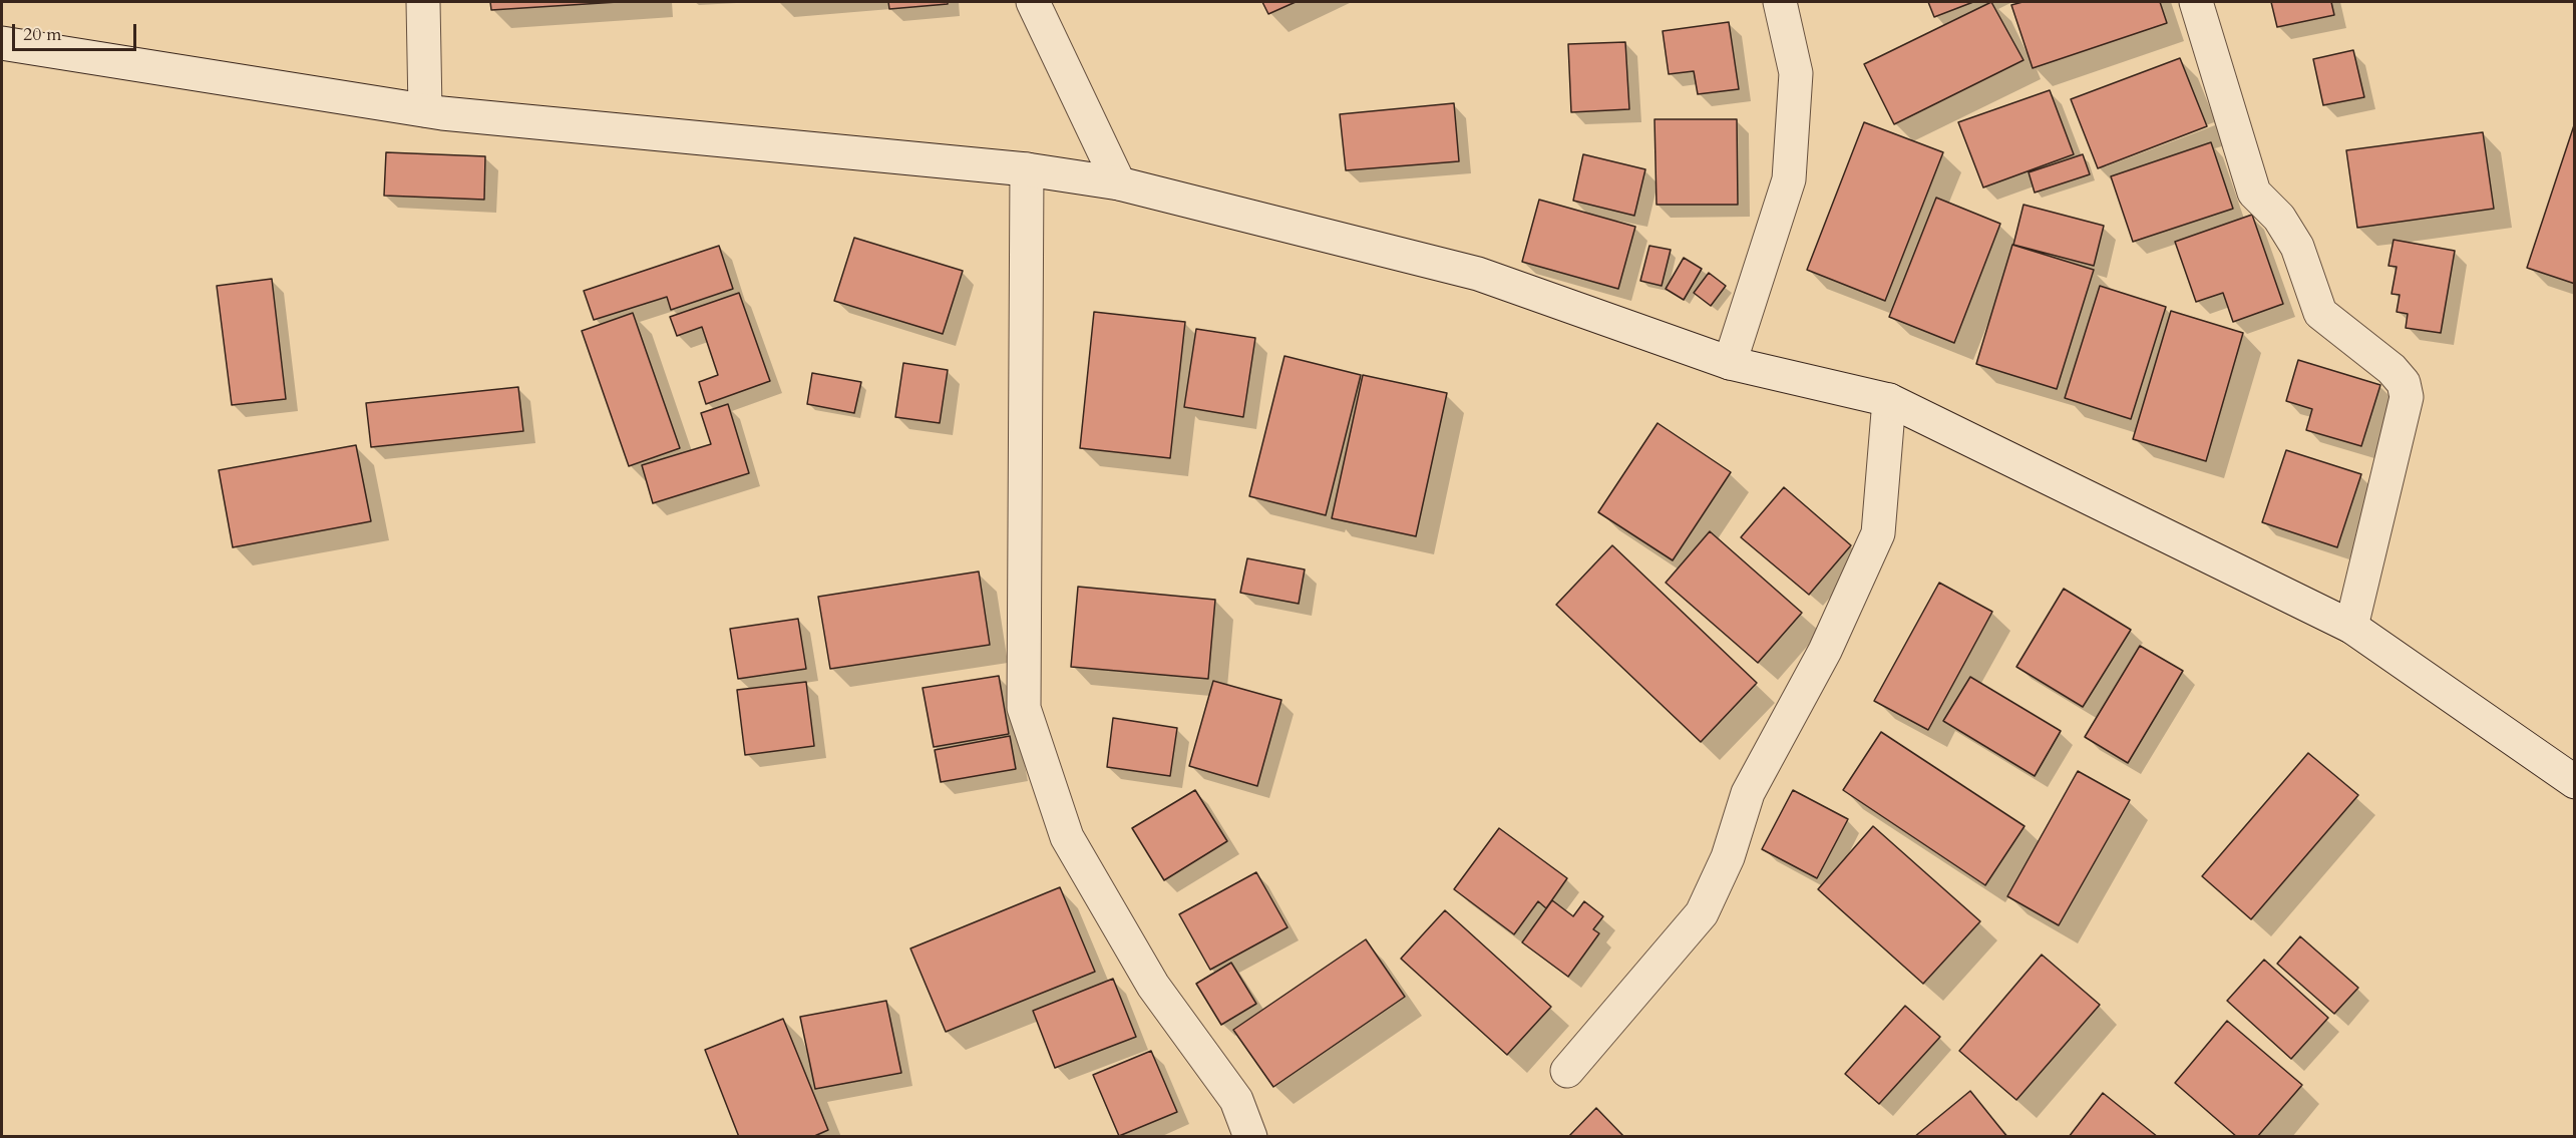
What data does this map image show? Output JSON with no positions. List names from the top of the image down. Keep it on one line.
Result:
{"scale_bar":"20 m"}
